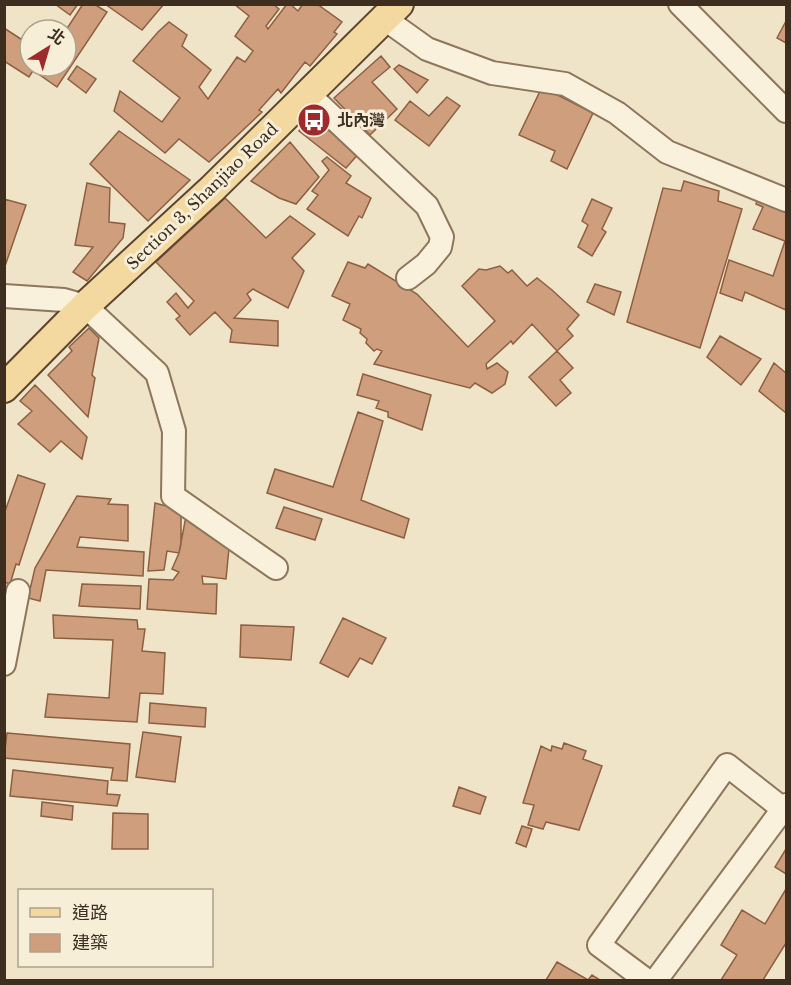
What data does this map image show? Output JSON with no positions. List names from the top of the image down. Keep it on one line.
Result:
{"streets":{"main road":["Section 3, Shanjiao Road"]},"places":{"bus stop":["北內灣"]},"legend":["道路","建築"],"north":"top right"}
